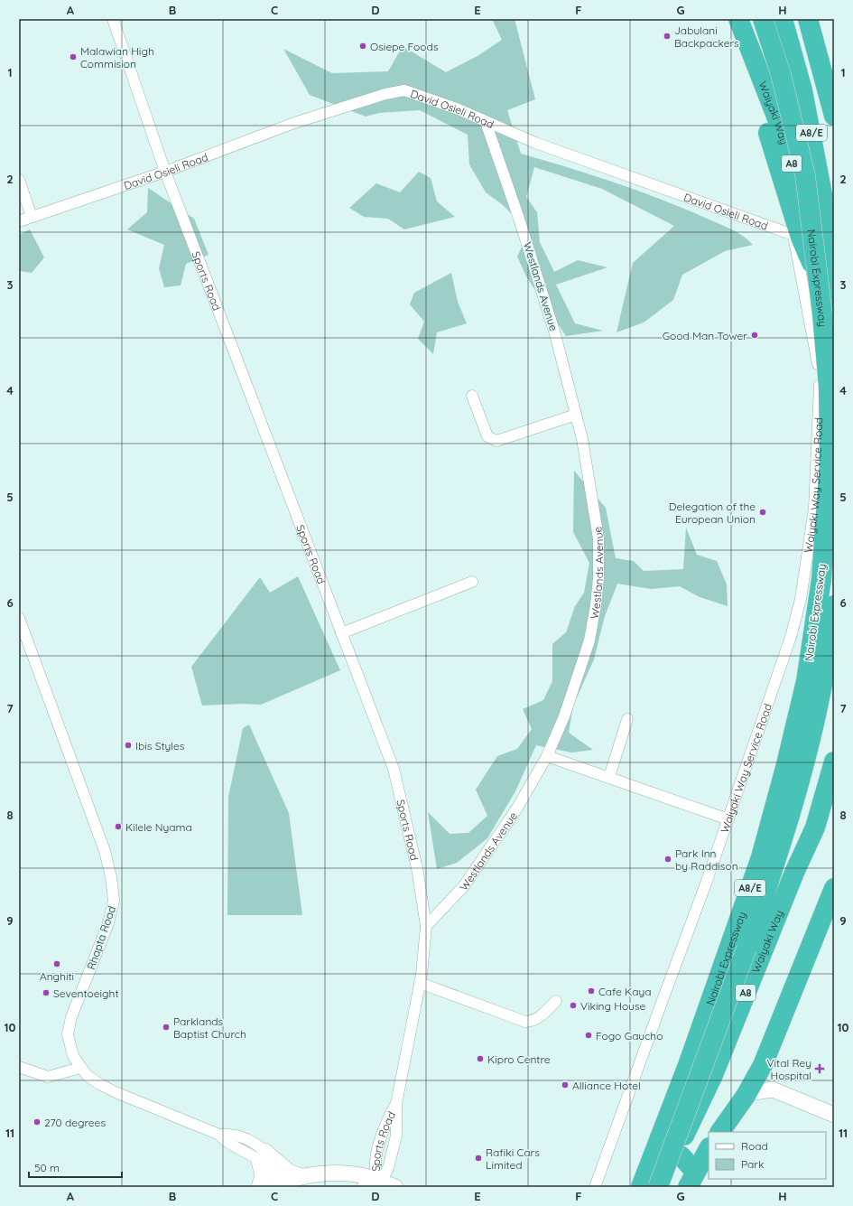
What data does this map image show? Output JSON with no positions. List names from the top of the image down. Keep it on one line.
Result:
{"streets":{"highway":["Waiyaki Way","A8/E","A8","Nairobi Expressway"],"street":["David Osieli Road","Sports Road","Westlands Avenue","Waiyaki Way Service Road","Rhapta Road"]},"crossings":[["David Osieli Road","Sports Road"],["David Osieli Road","Westlands Avenue"],["David Osieli Road","Waiyaki Way Service Road"],["Waiyaki Way","Nairobi Expressway"],["Sports Road","Westlands Avenue"]],"places":{"other":["Jabulani Backpackers","Osiepe Foods","Malawian High Commision","Good Man Tower","Delegation of the European Union","Ibis Styles","Kilele Nyama","Park Inn by Raddison","Anghiti","Cafe Kaya","Seventoeight","Viking House","Parklands Baptist Church","Fogo Gaucho","Kipro Centre","Alliance Hotel","270 degrees","Rafiki Cars Limited"],"health":["Vital Rey Hospital"]},"legend":["Road","Park"],"scale_bar":"50 m","grid":{"columns":["A","B","C","D","E","F","G","H"],"rows":["1","2","3","4","5","6","7","8","9","10","11"]}}
